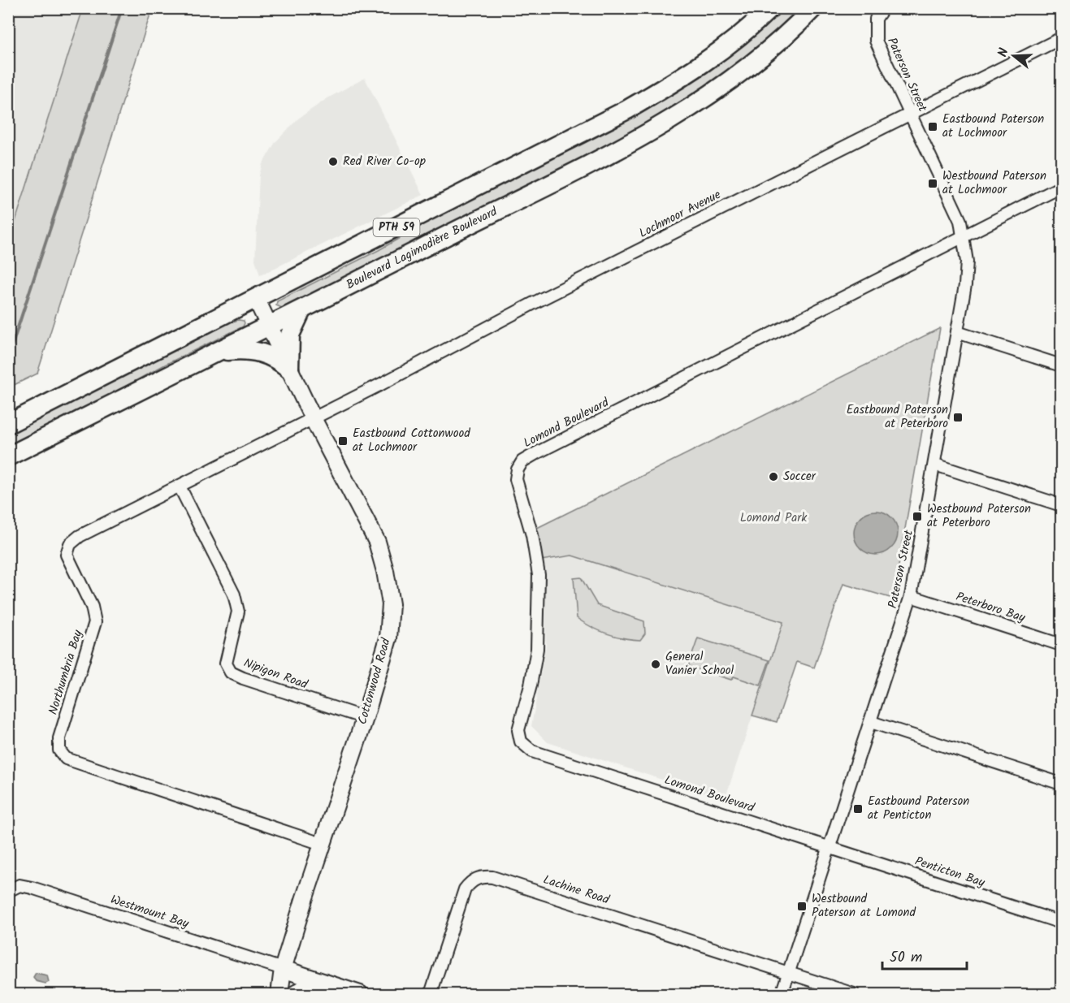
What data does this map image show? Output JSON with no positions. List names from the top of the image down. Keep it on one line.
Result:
{"streets":{"main road":["PTH 59","Boulevard Lagimodière Boulevard"],"street":["Paterson Street","Lochmoor Avenue","Lomond Boulevard","Peterboro Bay","Northumbria Bay","Nipigon Road","Cottonwood Road","Penticton Bay","Lachine Road","Westmount Bay"]},"crossings":[["Paterson Street","Lochmoor Avenue"],["Paterson Street","Lomond Boulevard"],["Paterson Street","Peterboro Bay"],["Paterson Street","Penticton Bay"],["Paterson Street","Lachine Road"],["Lochmoor Avenue","Northumbria Bay"],["Lochmoor Avenue","Cottonwood Road"],["PTH 59","Cottonwood Road"],["Boulevard Lagimodière Boulevard","Cottonwood Road"],["Lomond Boulevard","Penticton Bay"],["Northumbria Bay","Nipigon Road"],["Northumbria Bay","Cottonwood Road"],["Nipigon Road","Cottonwood Road"],["Cottonwood Road","Westmount Bay"]],"parks":["Lomond Park"],"places":{"transit":["Eastbound Paterson at Lochmoor","Westbound Paterson at Lochmoor","Eastbound Paterson at Peterboro","Eastbound Cottonwood at Lochmoor","Westbound Paterson at Peterboro","Eastbound Paterson at Penticton","Westbound Paterson at Lomond"],"other":["Red River Co-op","Soccer","General Vanier School"]},"scale_bar":"50 m","north":"left"}
